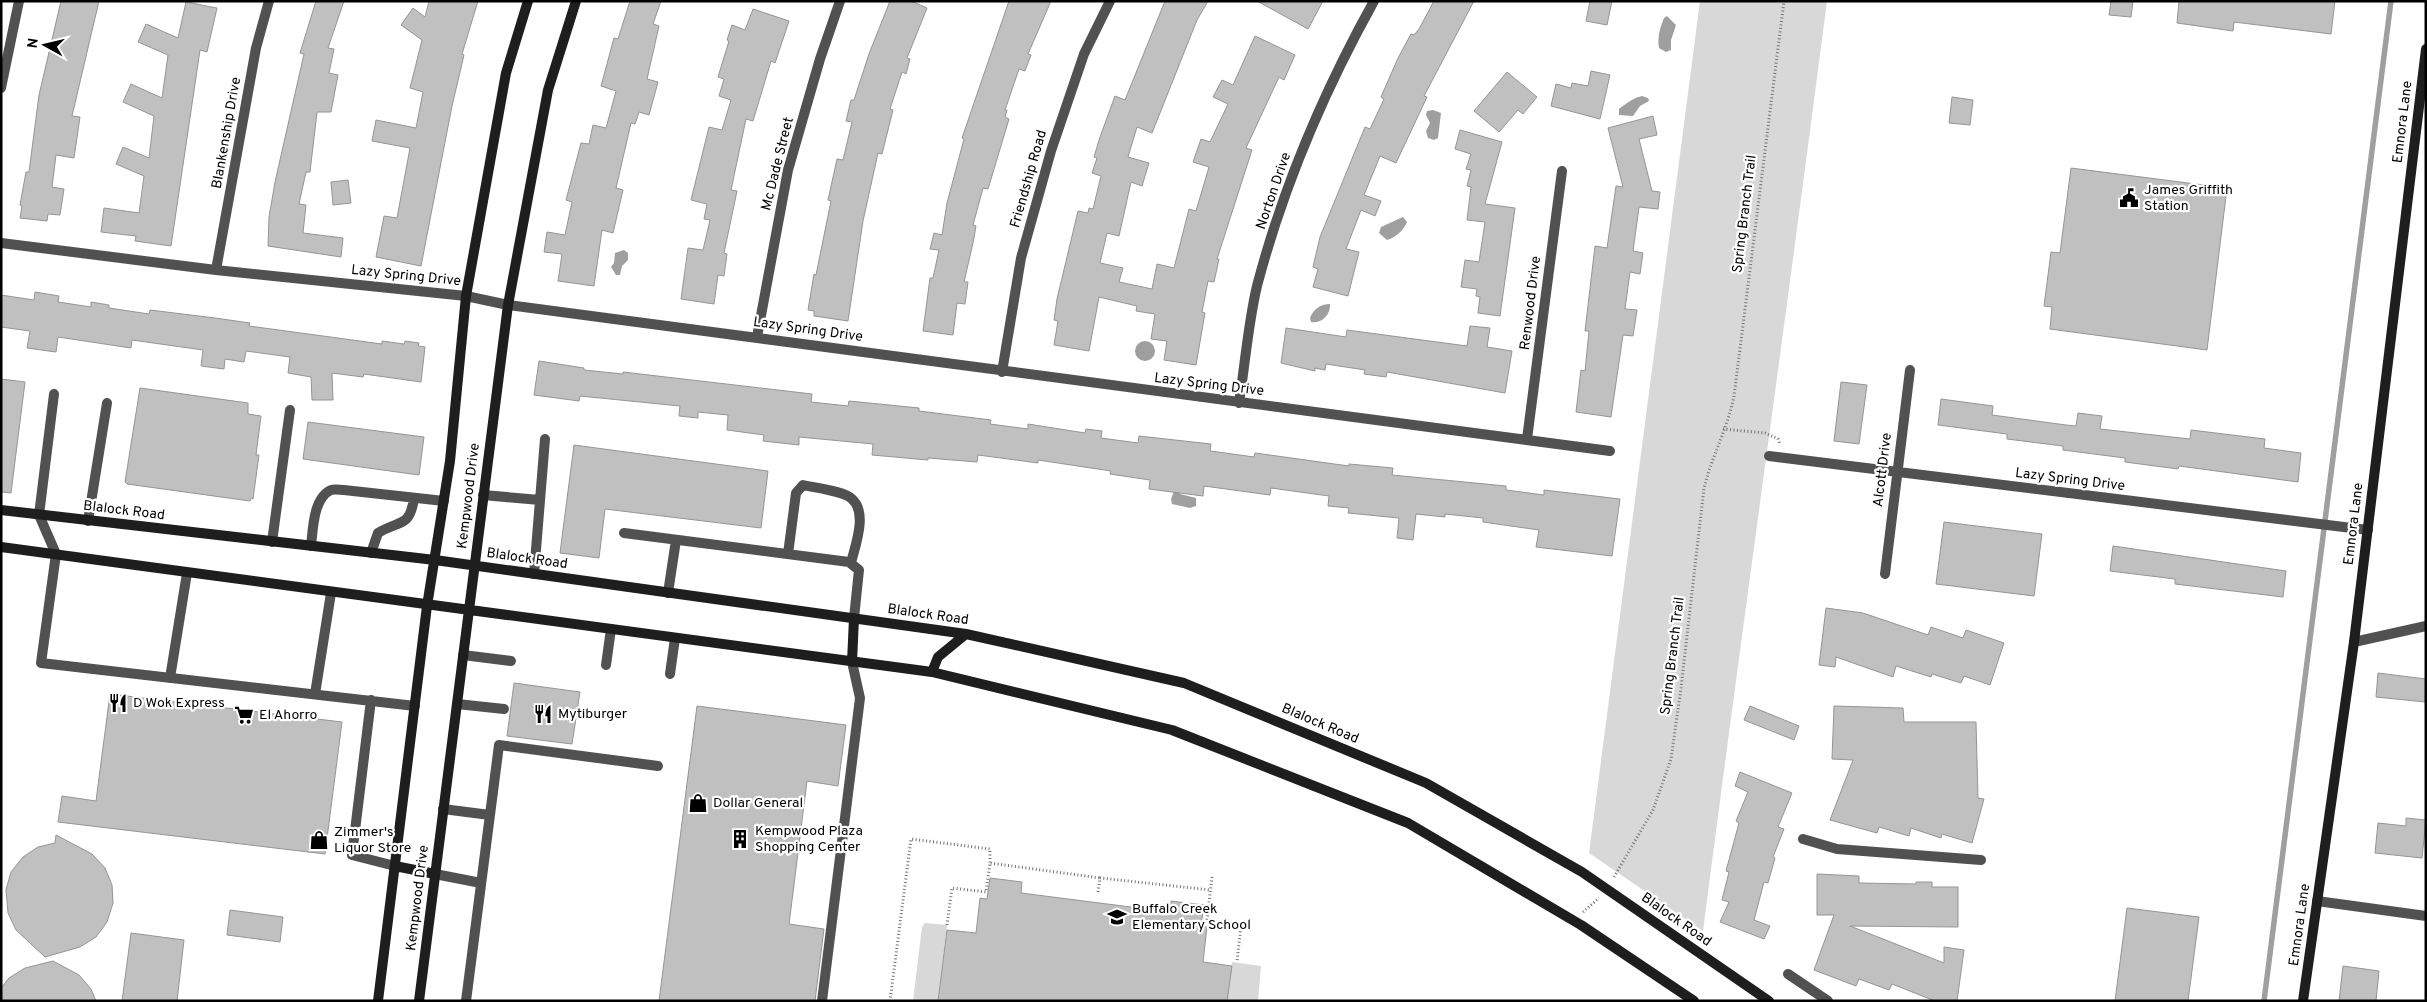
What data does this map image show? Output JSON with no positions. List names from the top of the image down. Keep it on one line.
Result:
{"streets":{"main road":["Emnora Lane","Kempwood Drive","Blalock Road"],"street":["Blankenship Drive","Mc Dade Street","Friendship Road","Norton Drive","Lazy Spring Drive","Renwood Drive","Alcott Drive"],"path":["Spring Branch Trail"]},"crossings":[["Emnora Lane","Lazy Spring Drive"],["Blankenship Drive","Lazy Spring Drive"],["Mc Dade Street","Lazy Spring Drive"],["Friendship Road","Lazy Spring Drive"],["Norton Drive","Lazy Spring Drive"],["Lazy Spring Drive","Renwood Drive"],["Lazy Spring Drive","Alcott Drive"],["Lazy Spring Drive","Kempwood Drive"],["Kempwood Drive","Blalock Road"]],"places":{"public building":["James Griffith Station"],"restaurant":["D Wok Express","Mytiburger"],"supermarket":["El Ahorro"],"shop":["Dollar General","Zimmer's Liquor Store"],"building":["Kempwood Plaza Shopping Center"],"school or university":["Buffalo Creek Elementary School"]},"north":"left"}
